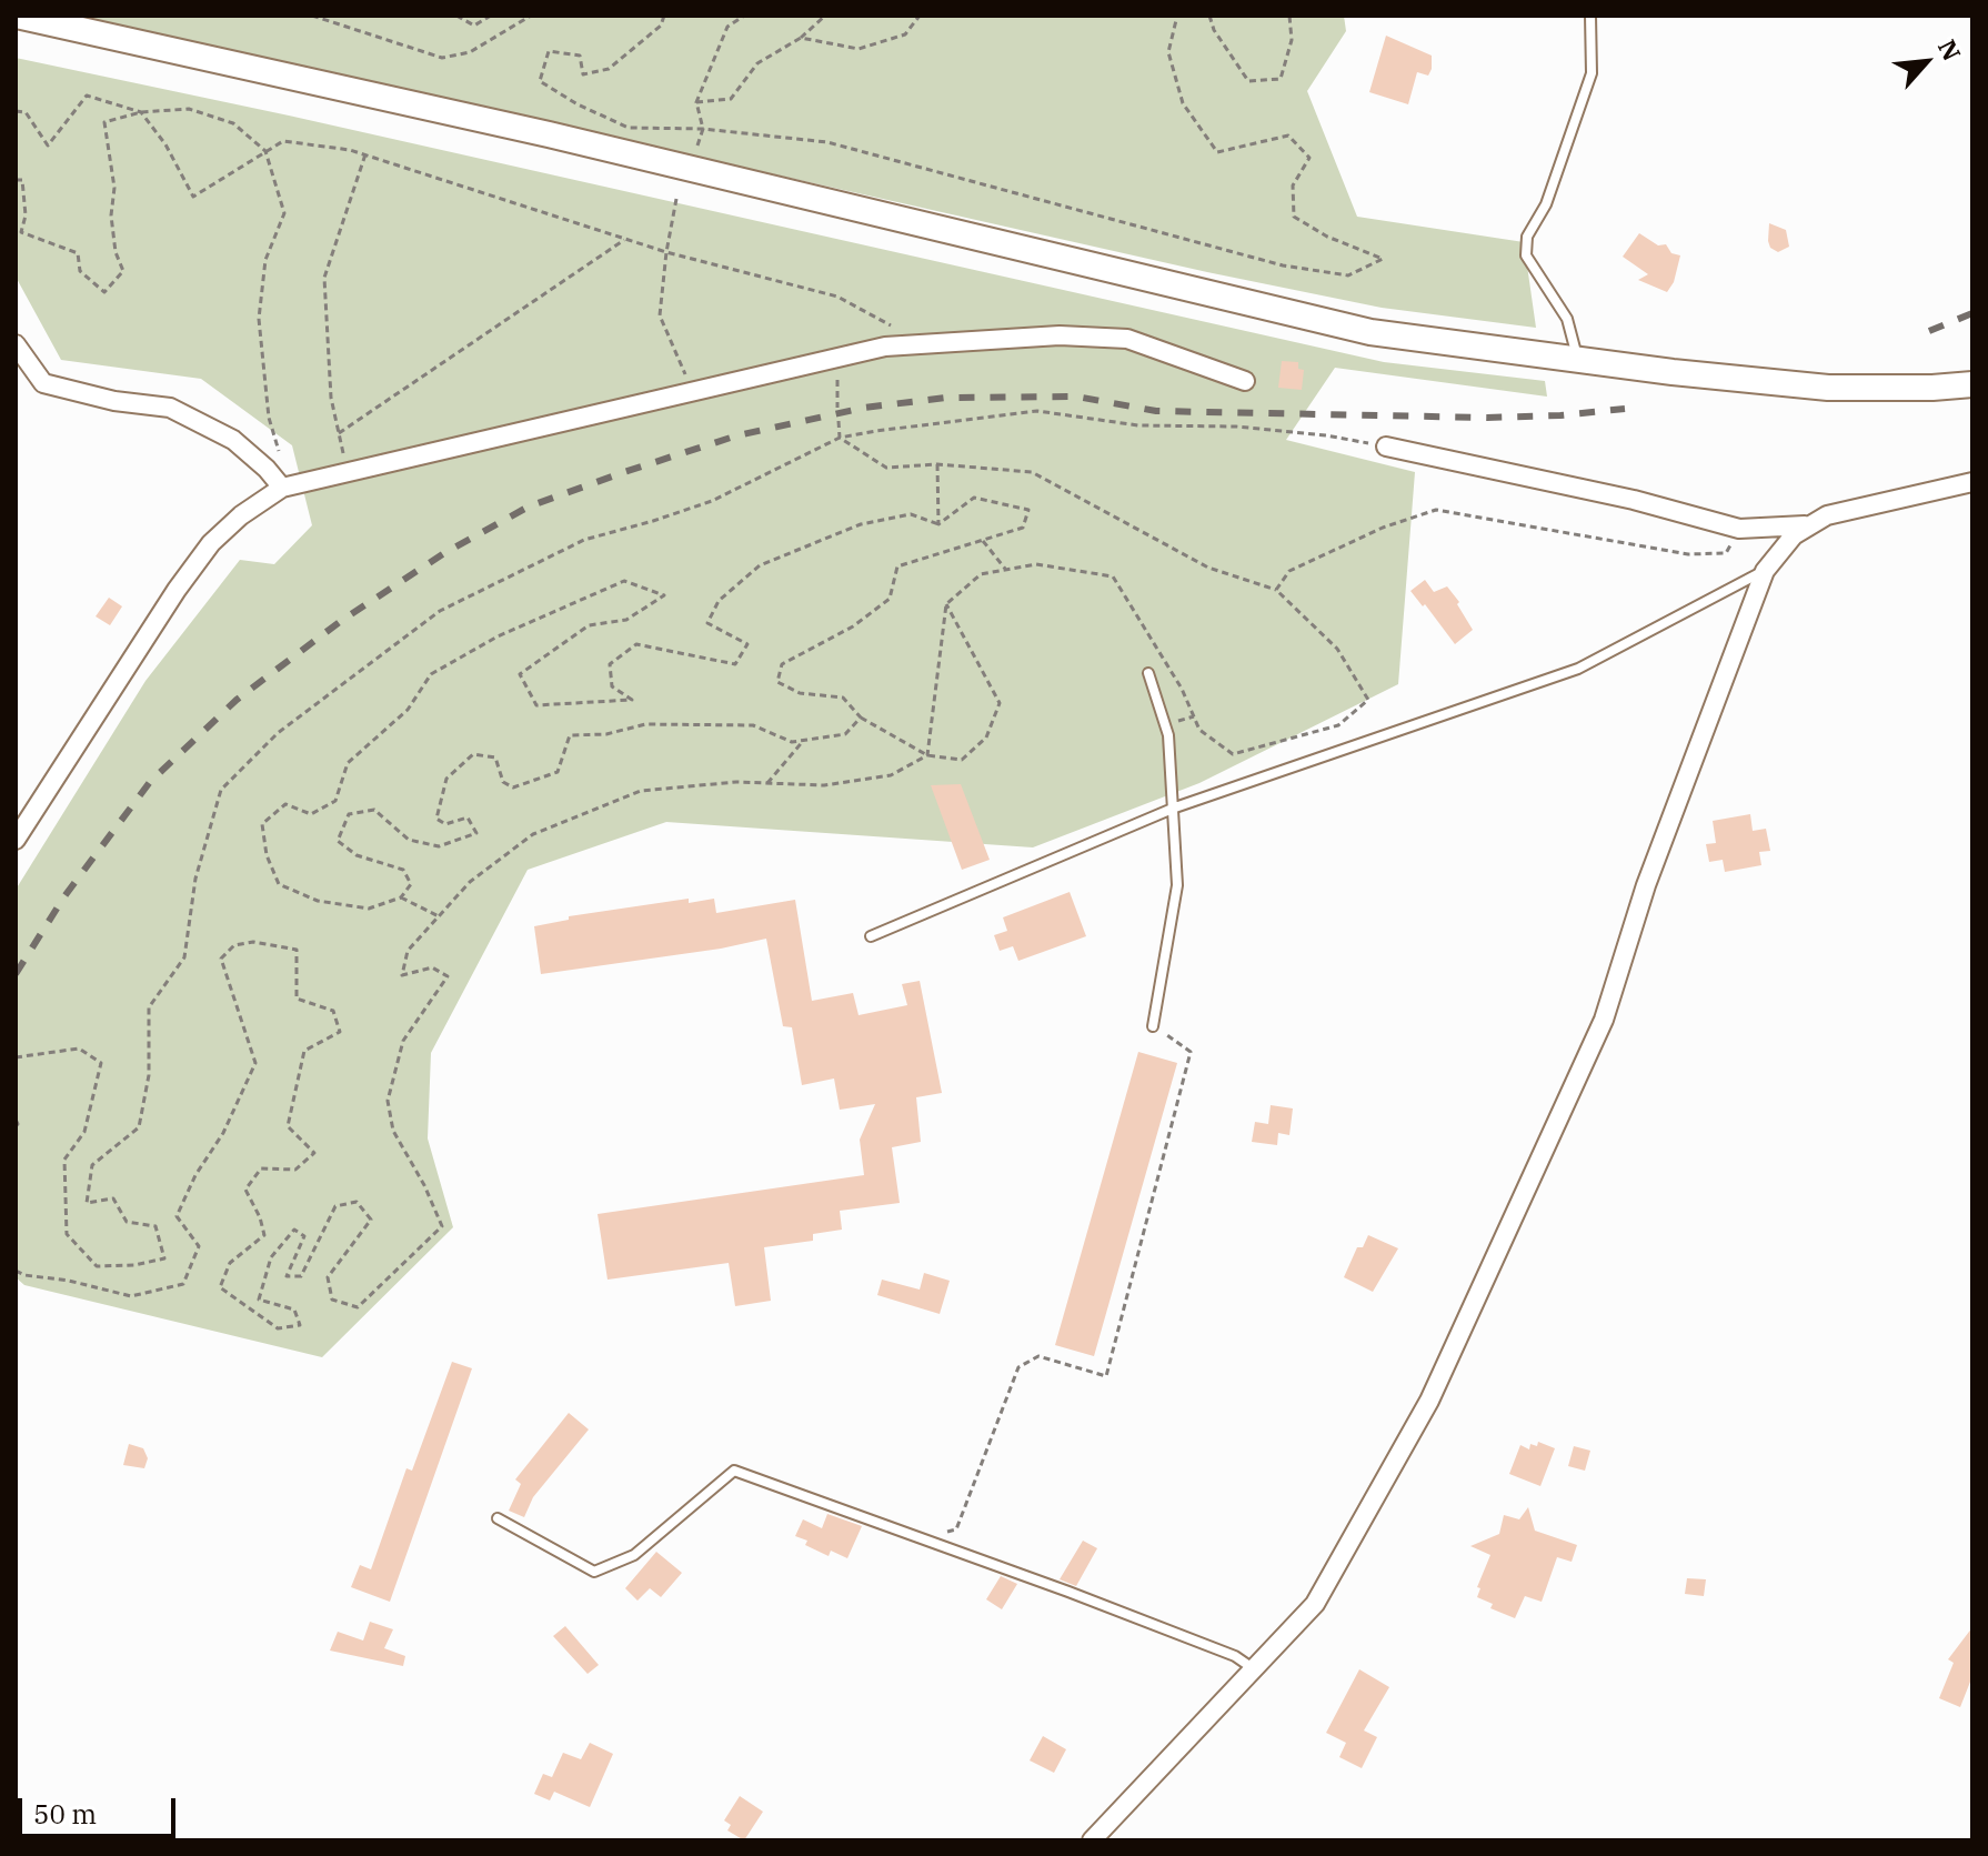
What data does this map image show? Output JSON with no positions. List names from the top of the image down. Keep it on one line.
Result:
{"scale_bar":"50 m","north":"top right"}
